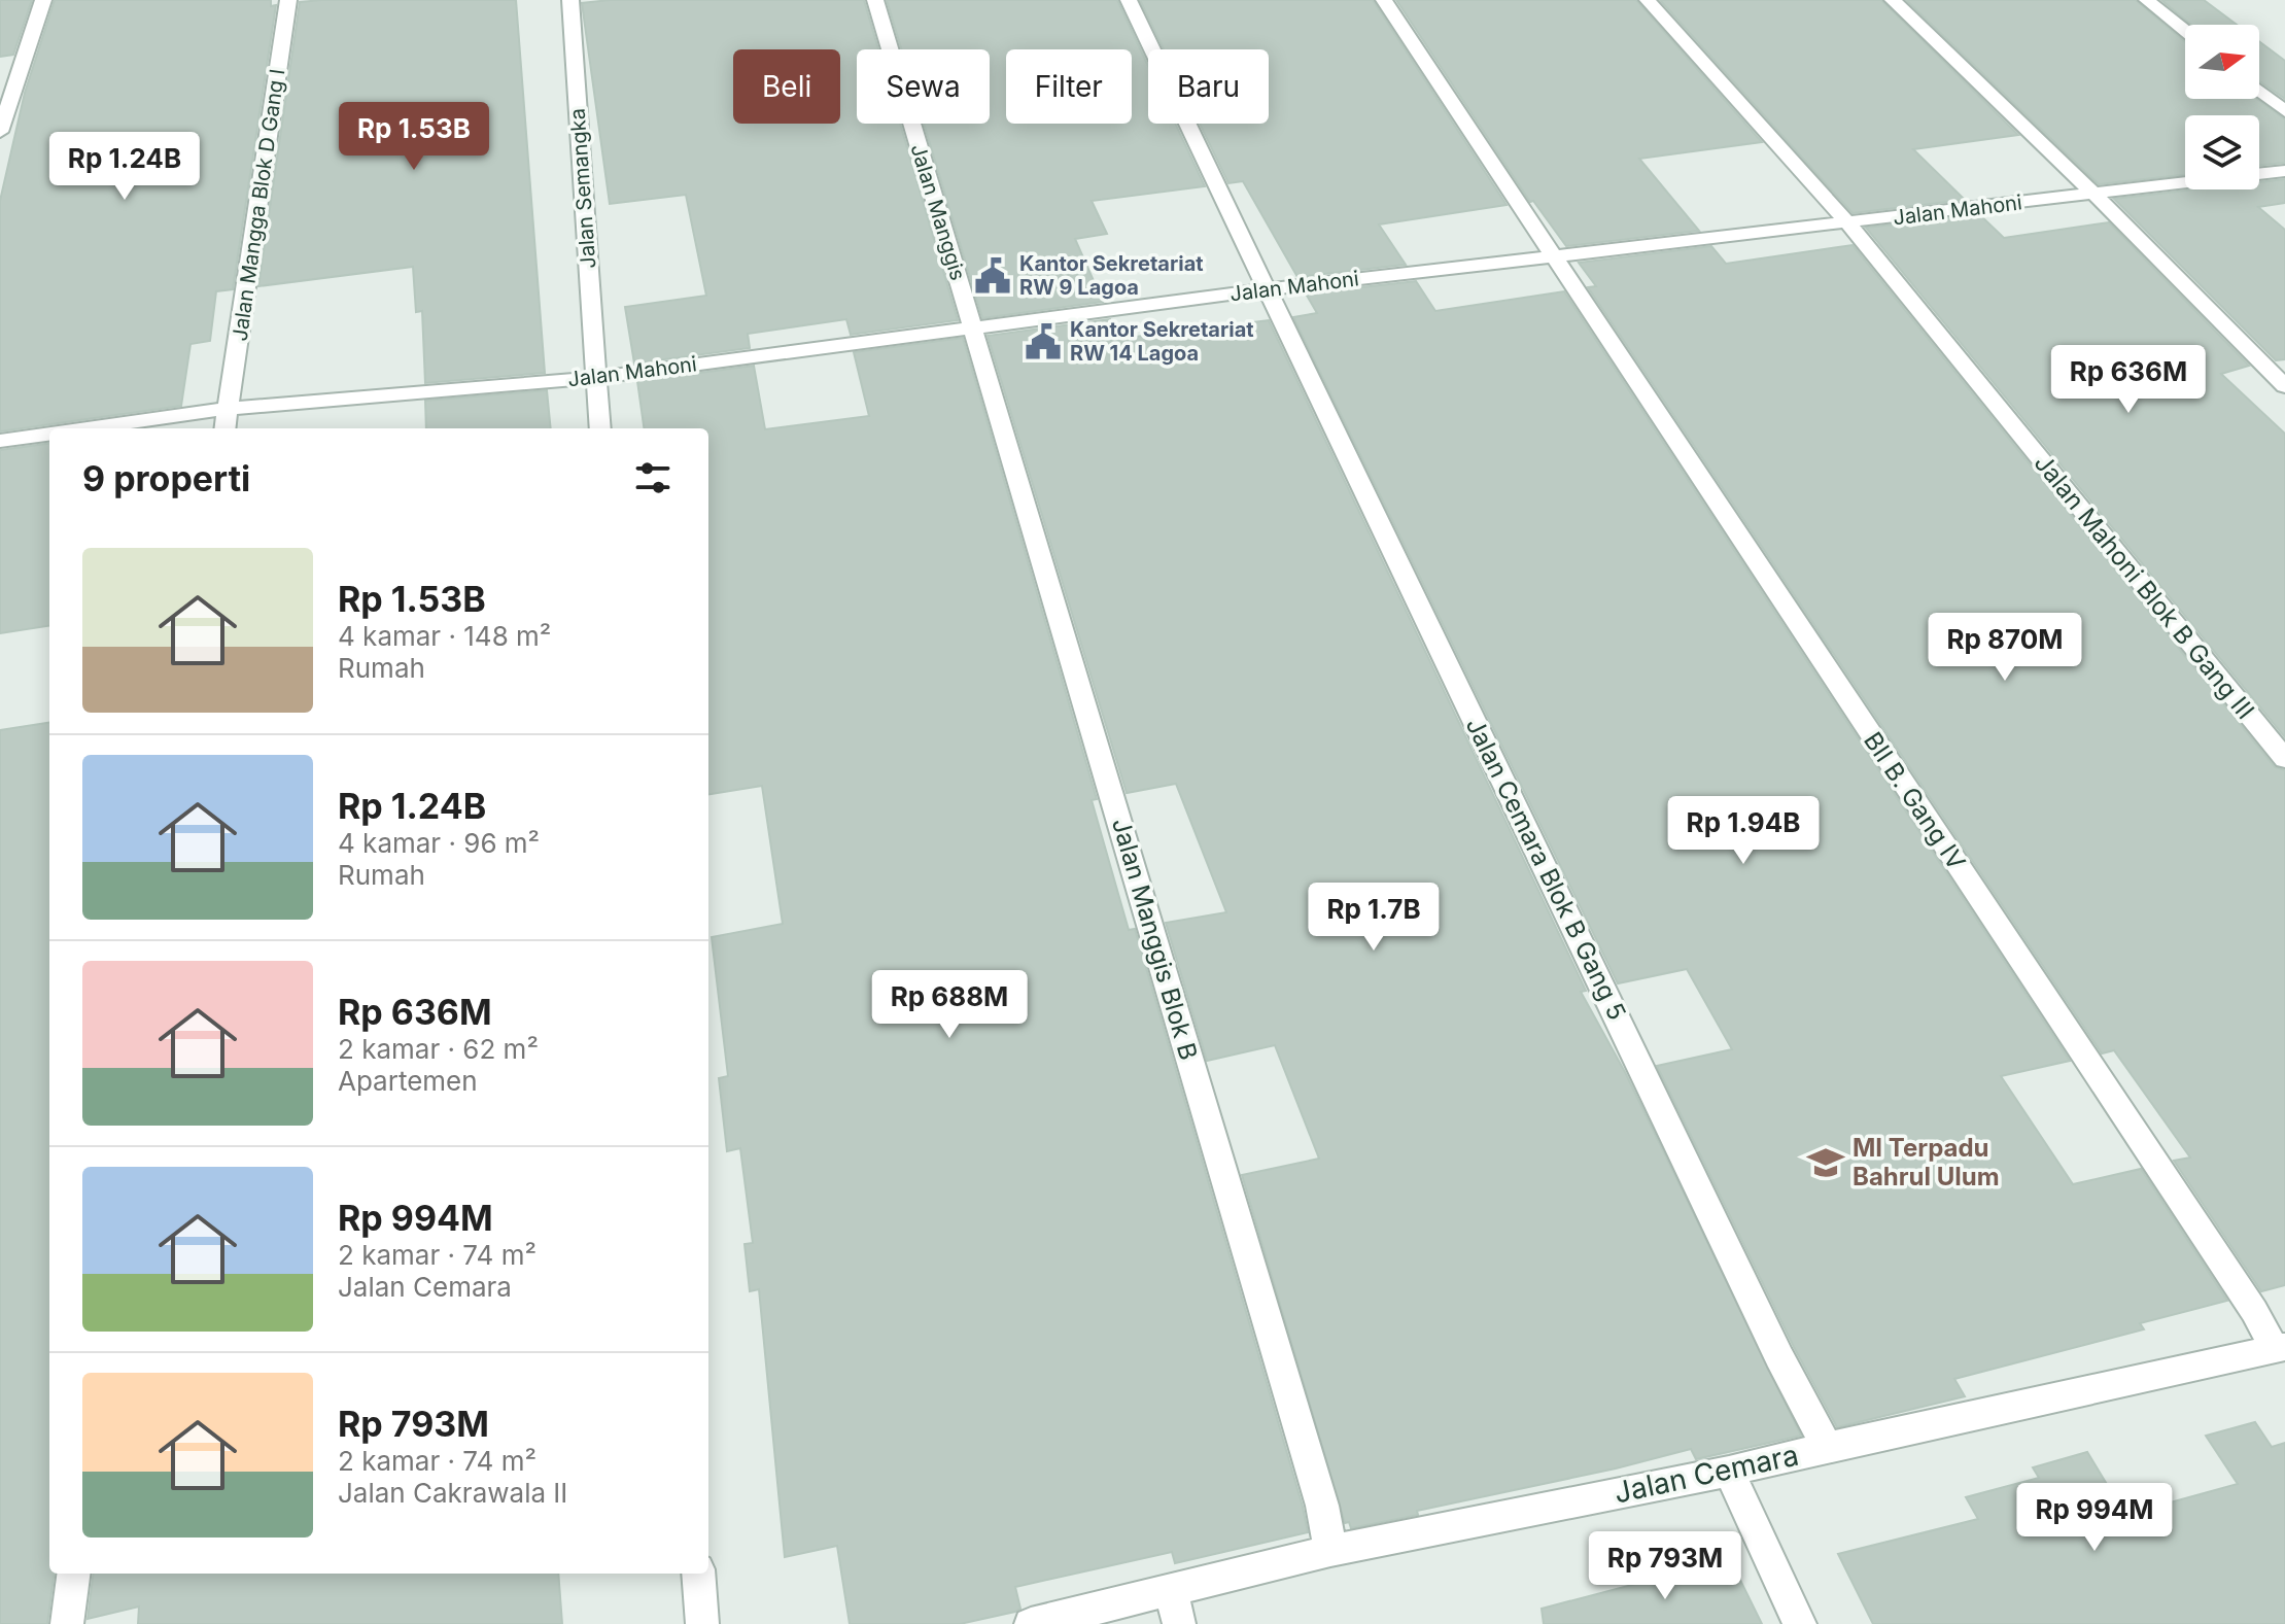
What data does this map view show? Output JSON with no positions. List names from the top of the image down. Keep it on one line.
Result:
{"streets":{"street":["Jalan Semangka","Jalan Mangga Blok D Gang I","Jalan Mahoni","Jalan Manggis","Jalan Mahoni Blok B Gang III","BII B. Gang IV","Jalan Cemara Blok B Gang 5","Jalan Manggis Blok B","Jalan Cemara"]},"crossings":[["Jalan Semangka","Jalan Mahoni"],["Jalan Mangga Blok D Gang I","Jalan Mahoni"],["Jalan Mahoni","Jalan Manggis"],["Jalan Mahoni","Jalan Mahoni Blok B Gang III"],["Jalan Mahoni","BII B. Gang IV"],["Jalan Mahoni","Jalan Cemara Blok B Gang 5"],["Jalan Mahoni","Jalan Manggis Blok B"],["Jalan Manggis","Jalan Manggis Blok B"],["BII B. Gang IV","Jalan Cemara"],["Jalan Cemara Blok B Gang 5","Jalan Cemara"],["Jalan Manggis Blok B","Jalan Cemara"]],"places":{"public building":["Kantor Sekretariat RW 9 Lagoa","Kantor Sekretariat RW 14 Lagoa"],"school or university":["MI Terpadu Bahrul Ulum"]},"north":"right","page":{"chip":["Beli","Sewa","Filter","Baru"],"price":["Rp 1.53B","Rp 1.24B","Rp 636M","Rp 870M","Rp 1.94B","Rp 1.7B","Rp 688M","Rp 994M","Rp 793M"],"heading":"9 properti","list":[{"name":"Rp 1.53B","note":"4 kamar · 148 m² · Rumah"},{"name":"Rp 1.24B","note":"4 kamar · 96 m² · Rumah"},{"name":"Rp 636M","note":"2 kamar · 62 m² · Apartemen"},{"name":"Rp 994M","note":"2 kamar · 74 m² · Jalan Cemara"},{"name":"Rp 793M","note":"2 kamar · 74 m² · Jalan Cakrawala II"}]}}
